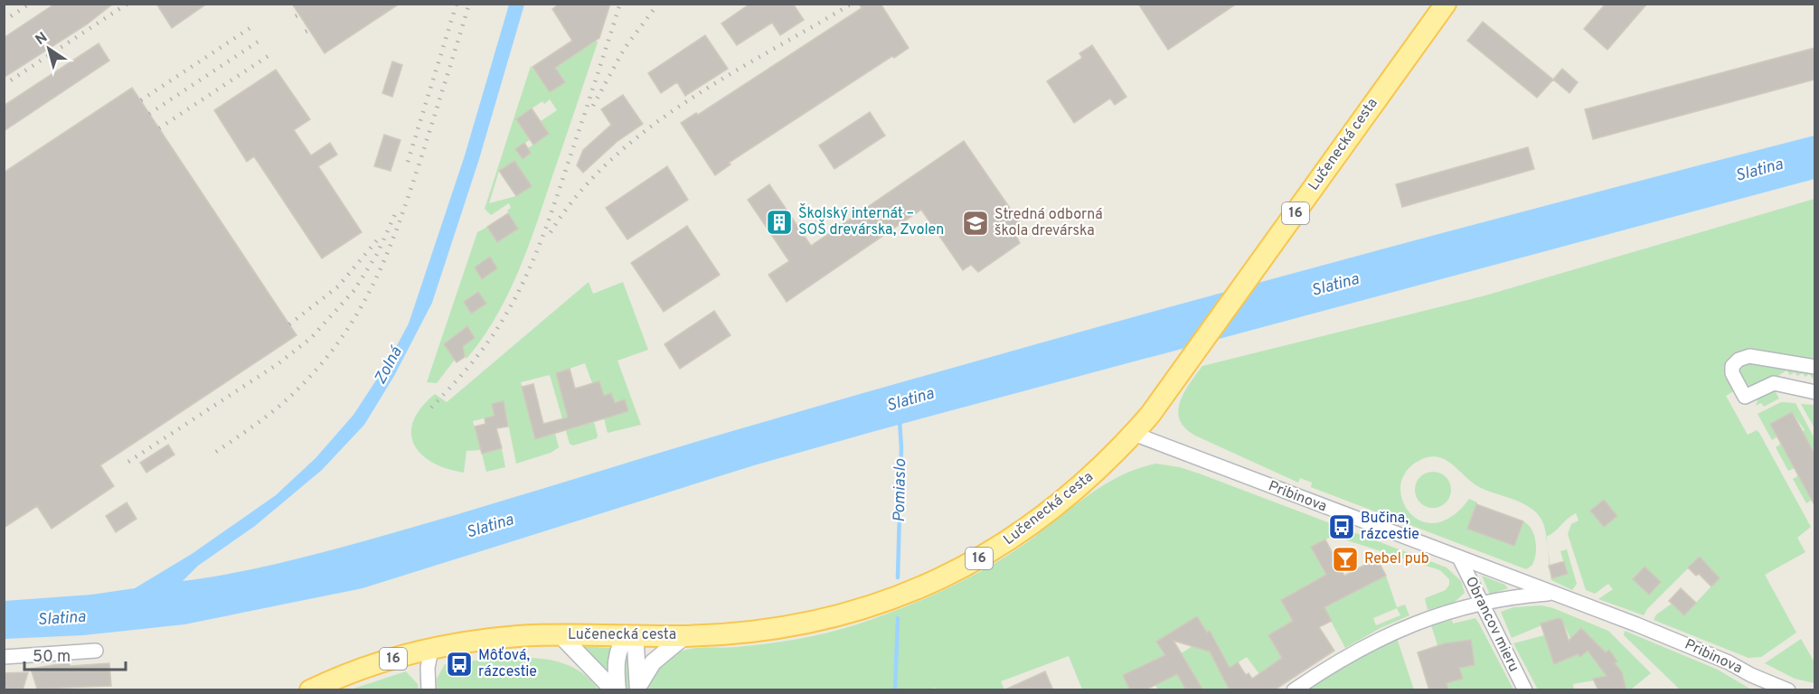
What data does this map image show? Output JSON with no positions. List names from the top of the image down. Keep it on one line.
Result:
{"streets":{"main road":["Lučenecká cesta","16"],"street":["Pribinova","Obrancov mieru"]},"crossings":[["Lučenecká cesta","Pribinova"],["Pribinova","Obrancov mieru"]],"water":["Slatina","Zolná","Pomiaslo"],"places":{"building":["Školský internát – SOŠ drevárska, Zvolen"],"school or university":["Stredná odborná škola drevárska"],"bus stop":["Bučina, rázcestie","Môťová, rázcestie"],"bar":["Rebel pub"]},"scale_bar":"50 m","north":"top left"}
